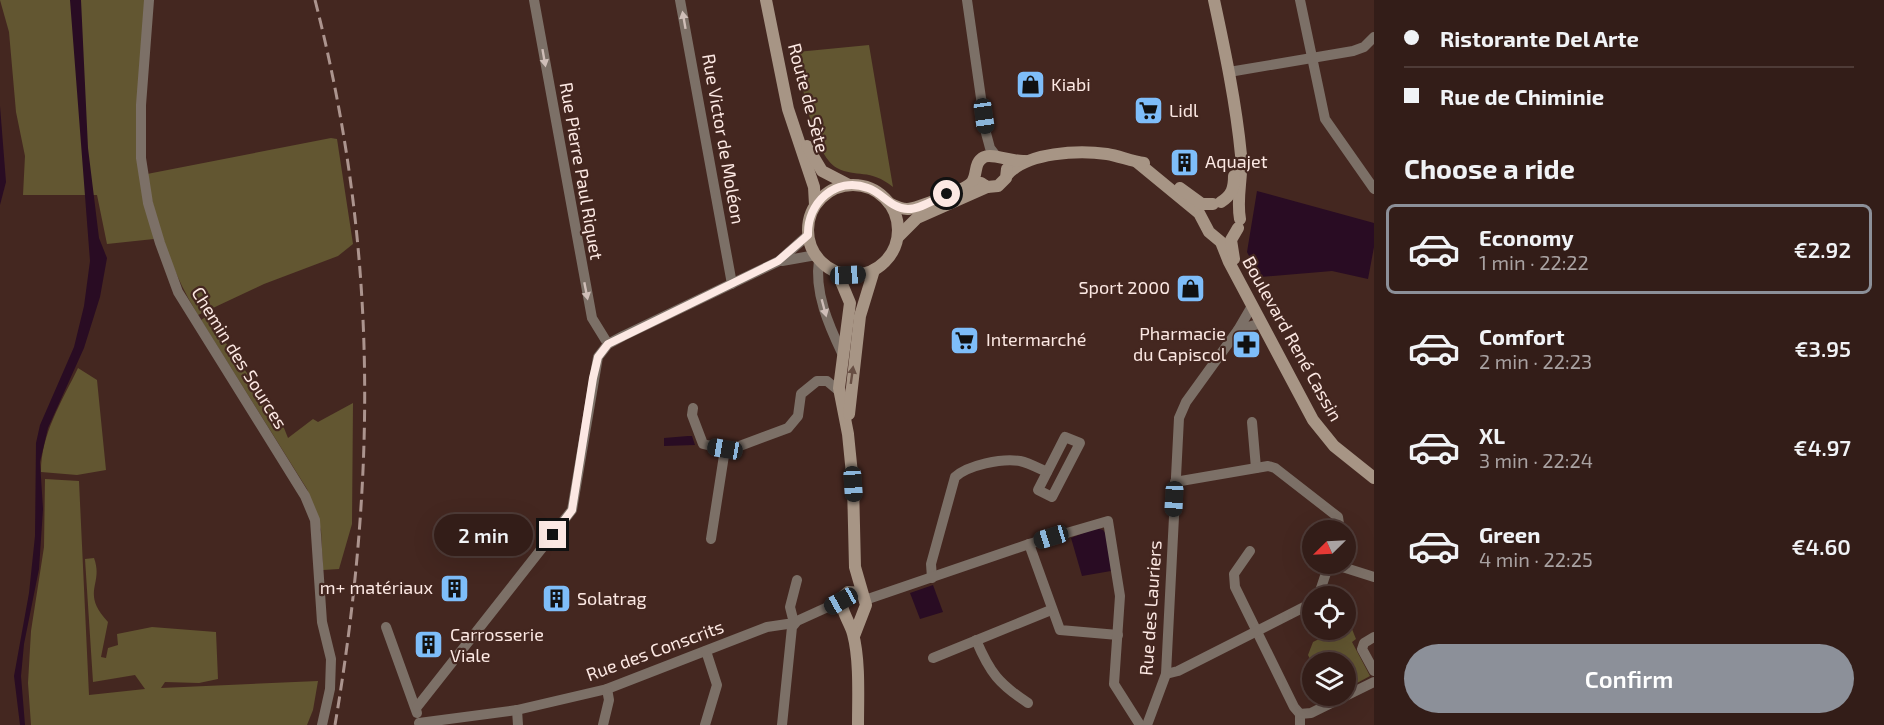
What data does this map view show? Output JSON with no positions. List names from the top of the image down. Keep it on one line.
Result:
{"streets":{"street":["Route de Sète","Rue Victor de Moléon","Rue Pierre Paul Riquet","Boulevard René Cassin","Chemin des Sources","Rue des Lauriers","Rue des Conscrits"]},"crossings":[["Boulevard René Cassin","Rue des Lauriers"]],"one_way":["Rue Victor de Moléon","Rue Pierre Paul Riquet"],"places":{"shop":["Kiabi","Sport 2000"],"supermarket":["Lidl","Intermarché"],"building":["Aquajet","m+ matériaux","Solatrag","Carrosserie Viale"],"pharmacy":["Pharmacie du Capiscol"]},"north":"bottom left","page":{"banner":["Ristorante Del Arte","Rue de Chiminie"],"heading":"Choose a ride","list":[{"name":"Economy","note":"1 min · 22:22","value":"€2.92"},{"name":"Comfort","note":"2 min · 22:23","value":"€3.95"},{"name":"XL","note":"3 min · 22:24","value":"€4.97"},{"name":"Green","note":"4 min · 22:25","value":"€4.60"}],"bubble":"2 min","buttons":"Confirm"}}
